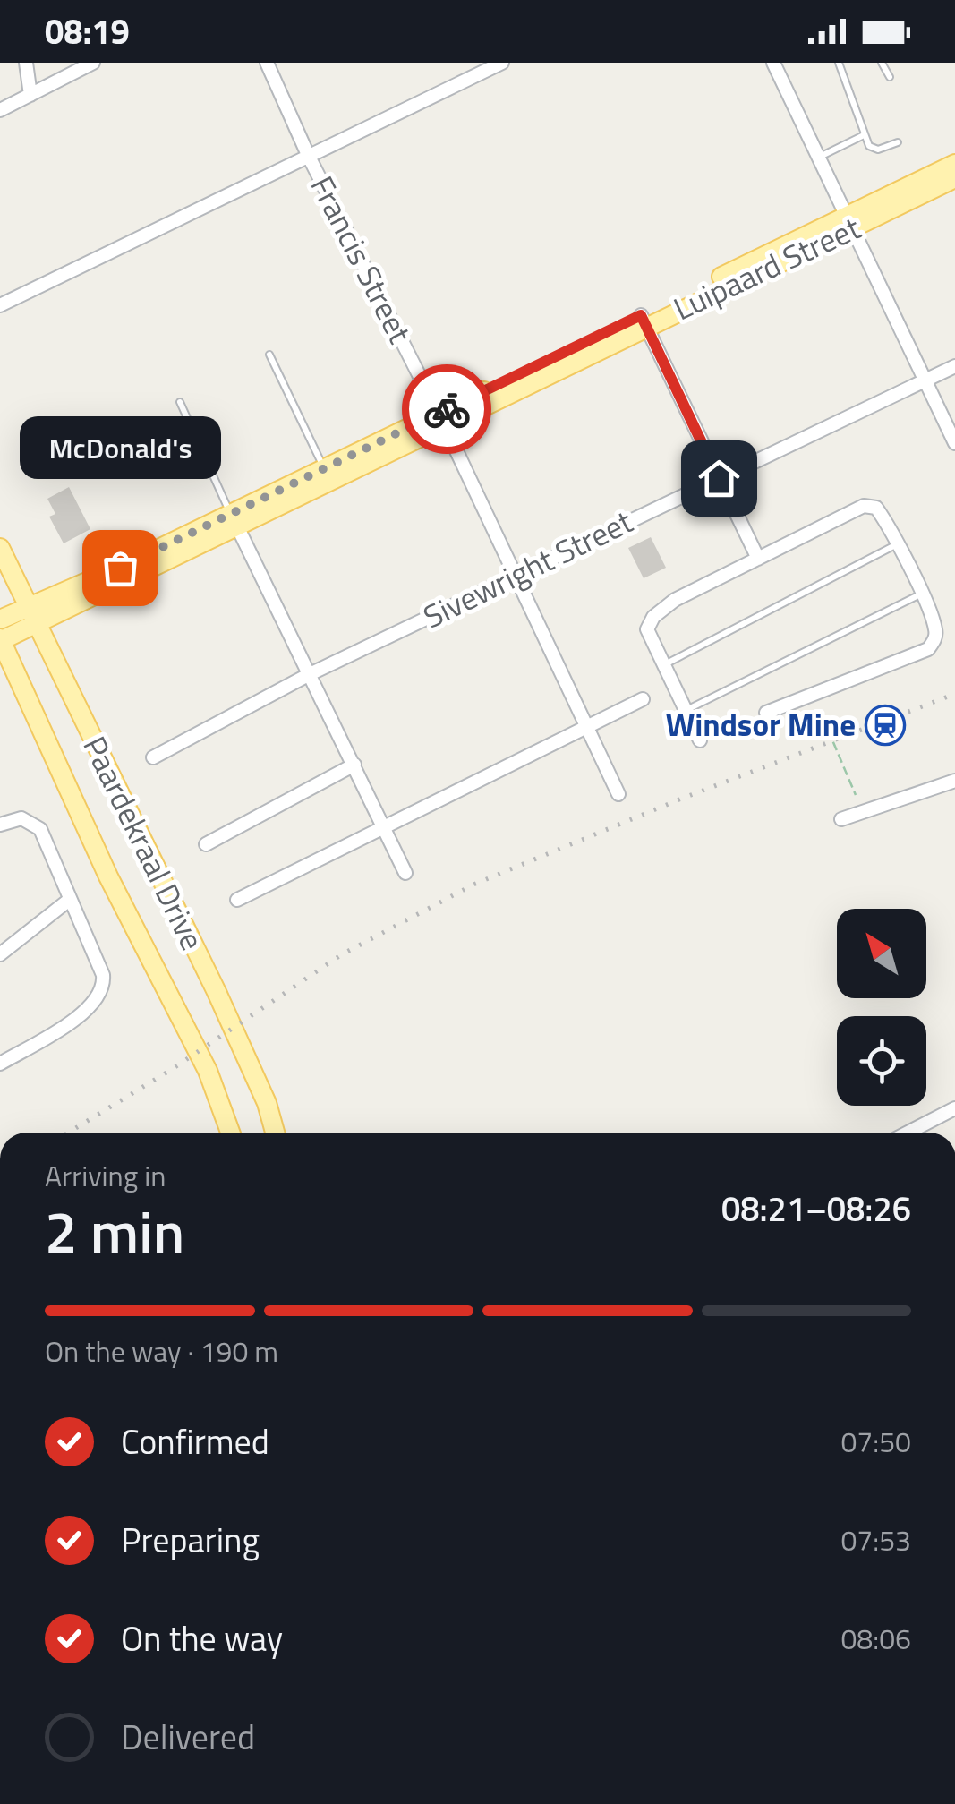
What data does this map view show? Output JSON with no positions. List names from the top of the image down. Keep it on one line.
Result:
{"streets":{"main road":["Luipaard Street","Paardekraal Drive"],"street":["Francis Street","Sivewright Street"]},"crossings":[["Francis Street","Luipaard Street"],["Francis Street","Sivewright Street"],["Luipaard Street","Paardekraal Drive"]],"places":{"other":["McDonald's"],"station":["Windsor Mine"]},"north":"top left","page":{"status":"08:19","bubble":"McDonald's","heading":["2 min","Arriving in","08:21–08:26"],"bar":"On the way · 190 m","list":[["Confirmed","07:50"],["Preparing","07:53"],["On the way","08:06"],"Delivered"]}}
